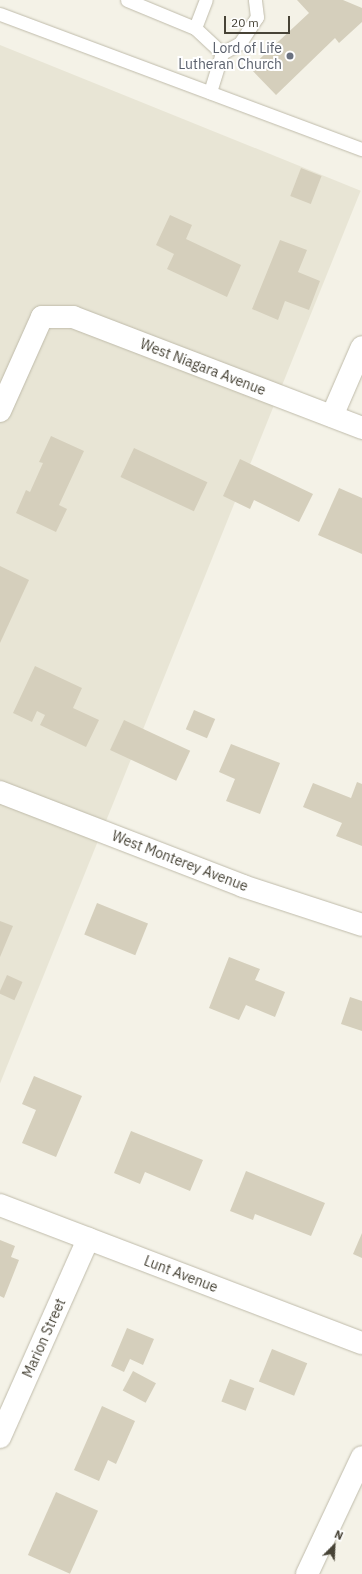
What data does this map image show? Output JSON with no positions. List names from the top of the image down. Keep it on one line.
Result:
{"streets":{"street":["West Niagara Avenue","West Monterey Avenue","Lunt Avenue","Marion Street"]},"crossings":[["Lunt Avenue","Marion Street"]],"places":["Lord of Life Lutheran Church"],"scale_bar":"20 m","north":"top right"}
